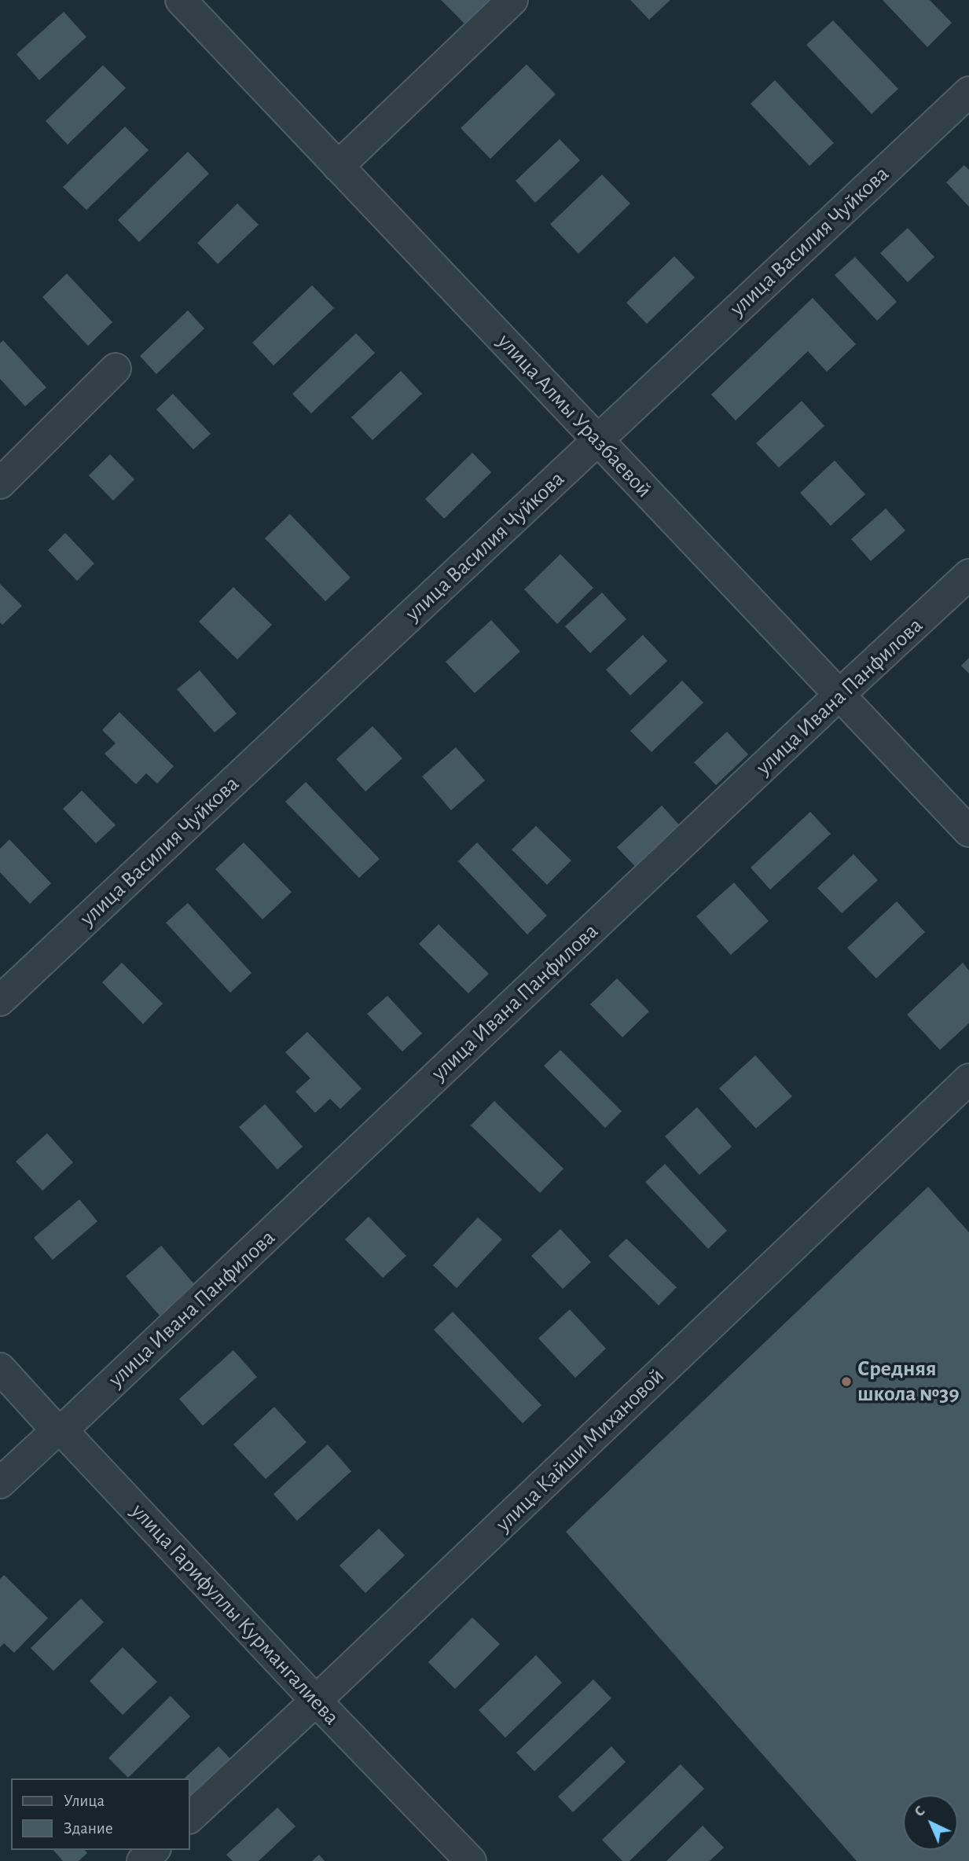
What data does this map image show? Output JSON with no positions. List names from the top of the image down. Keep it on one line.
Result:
{"streets":{"street":["улица Василия Чуйкова","улица Алмы Уразбаевой","улица Ивана Панфилова","улица Кайши Михановой","улица Гарифуллы Курмангалиева"]},"crossings":[["улица Василия Чуйкова","улица Алмы Уразбаевой"],["улица Алмы Уразбаевой","улица Ивана Панфилова"],["улица Ивана Панфилова","улица Гарифуллы Курмангалиева"],["улица Кайши Михановой","улица Гарифуллы Курмангалиева"]],"places":["Средняя школа №39"],"legend":["Улица","Здание"],"north":"top left"}
